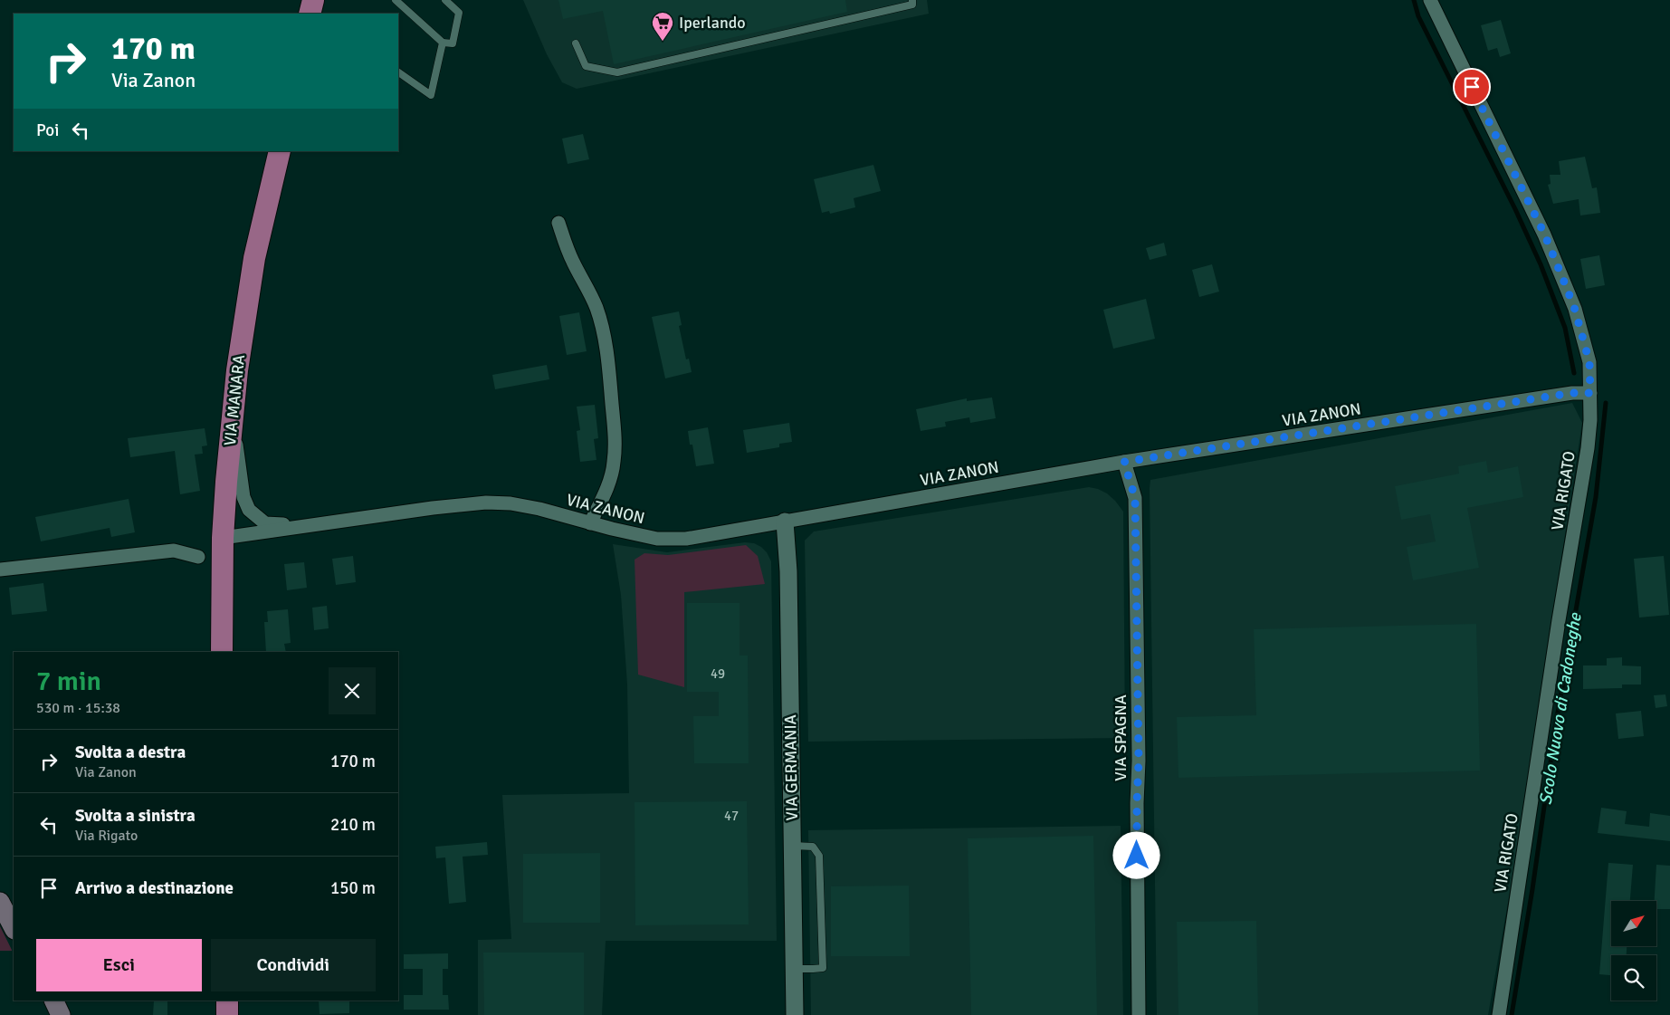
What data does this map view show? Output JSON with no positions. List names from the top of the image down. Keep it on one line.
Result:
{"streets":{"main road":["VIA MANARA"],"street":["VIA ZANON","VIA RIGATO","VIA SPAGNA","VIA GERMANIA"]},"crossings":[["VIA MANARA","VIA ZANON"],["VIA ZANON","VIA RIGATO"],["VIA ZANON","VIA SPAGNA"],["VIA ZANON","VIA GERMANIA"]],"water":["Scolo Nuovo di Cadoneghe"],"places":{"supermarket":["Iperlando"]},"house_numbers":["49","47"],"north":"top right","page":{"turn":["170 m","Via Zanon"],"then":"Poi","heading":["7 min","530 m · 15:38"],"list":[{"name":"Svolta a destra","note":"Via Zanon","value":"170 m"},{"name":"Svolta a sinistra","note":"Via Rigato","value":"210 m"},{"name":"Arrivo a destinazione","value":"150 m"}],"buttons":["Esci","Condividi"]}}
